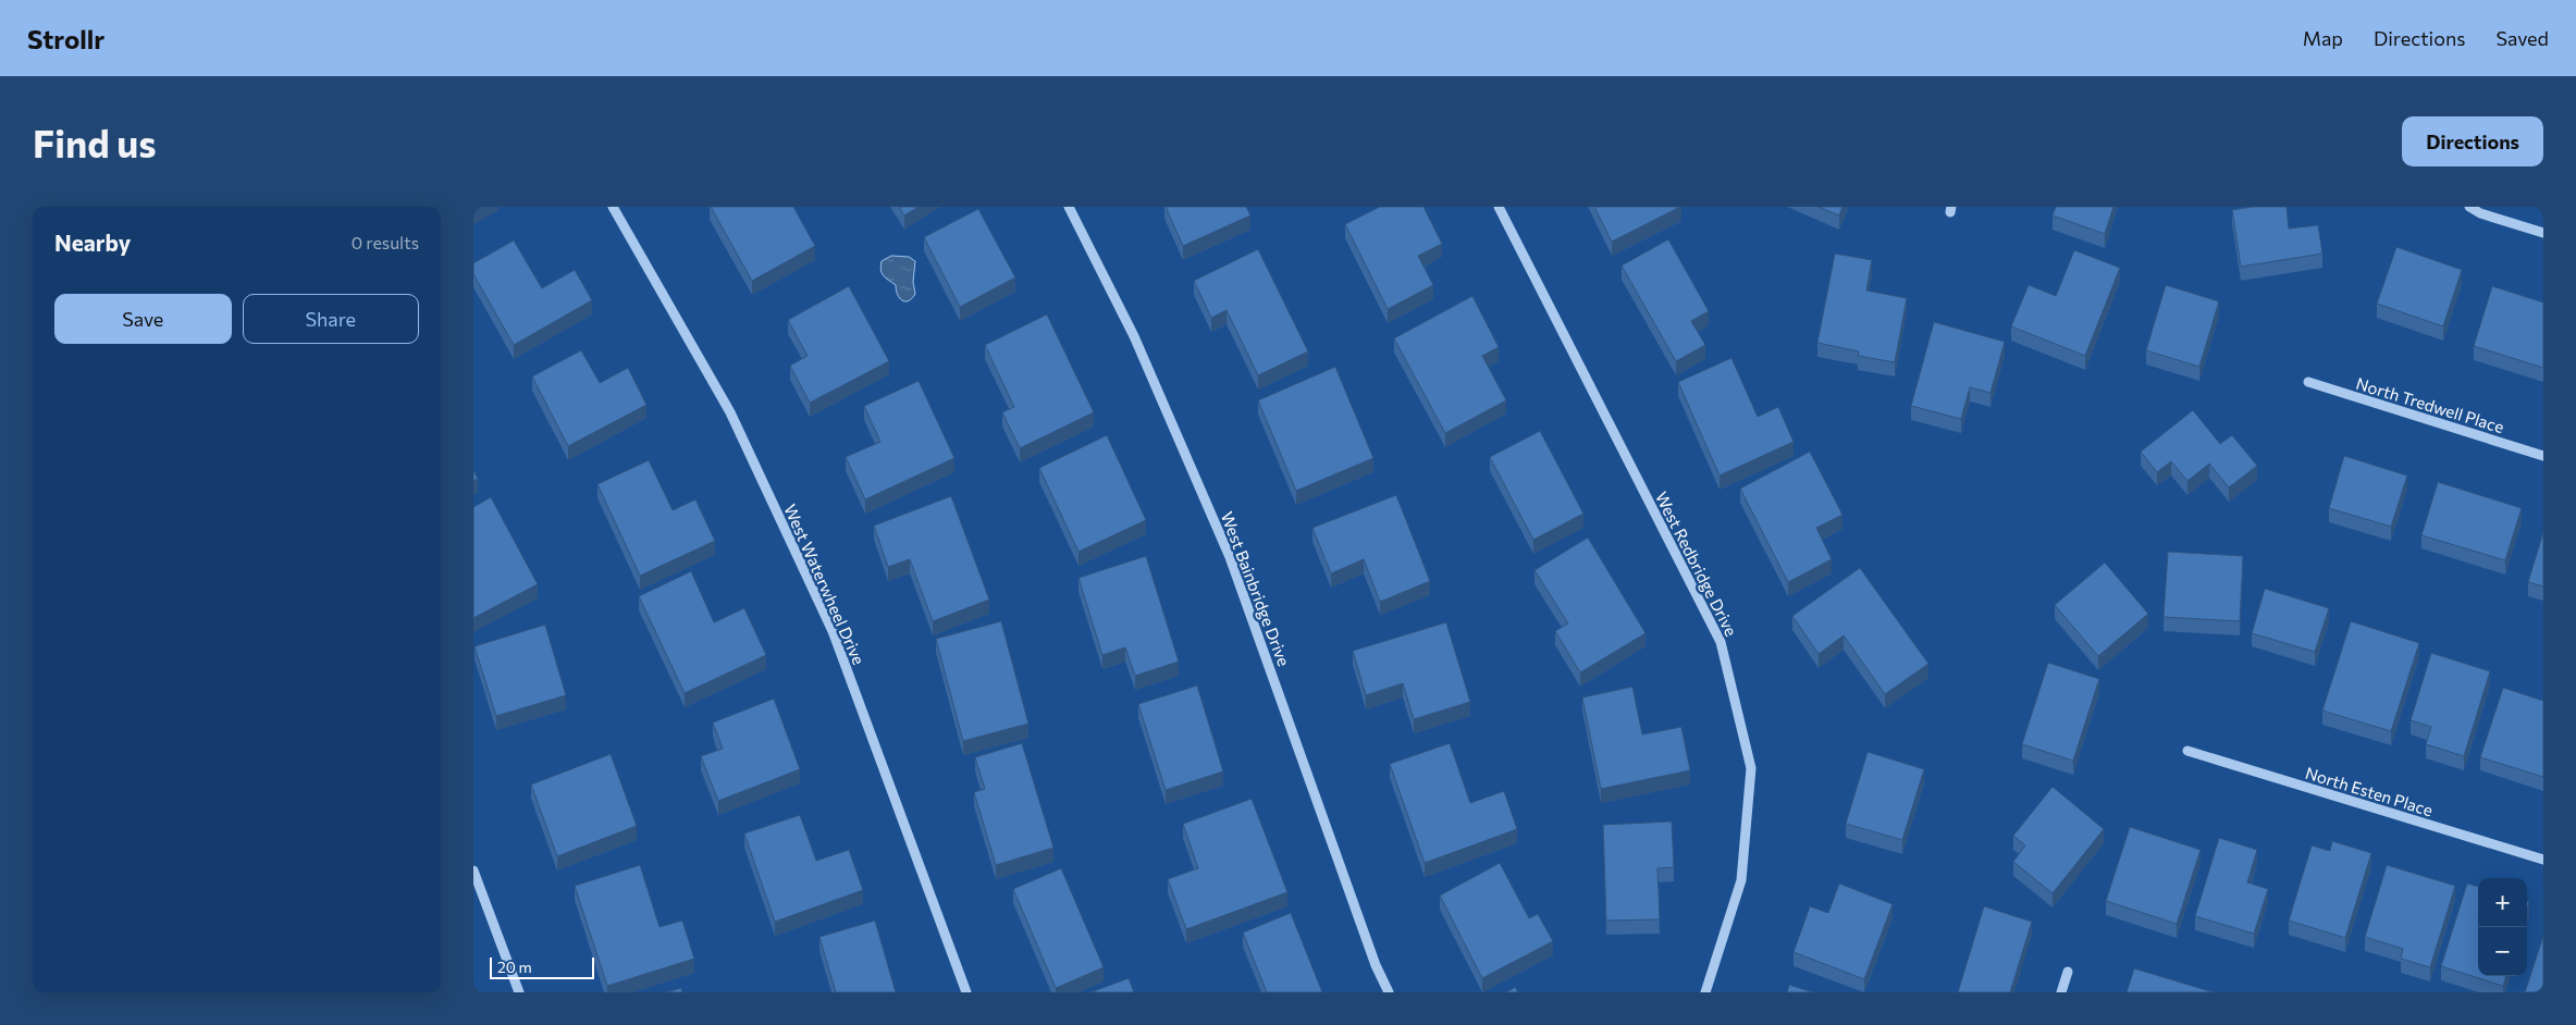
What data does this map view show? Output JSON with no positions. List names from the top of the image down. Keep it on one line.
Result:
{"streets":{"street":["North Tredwell Place","West Redbridge Drive","West Waterwheel Drive","West Bainbridge Drive","North Esten Place"]},"scale_bar":"20 m","page":{"header":"Strollr","nav":["Map","Directions","Saved"],"buttons":["Directions",["Save","Share"]],"title":"Find us","heading":["Nearby","0 results"],"map_buttons":["+","−"],"scale":"20 m"}}
